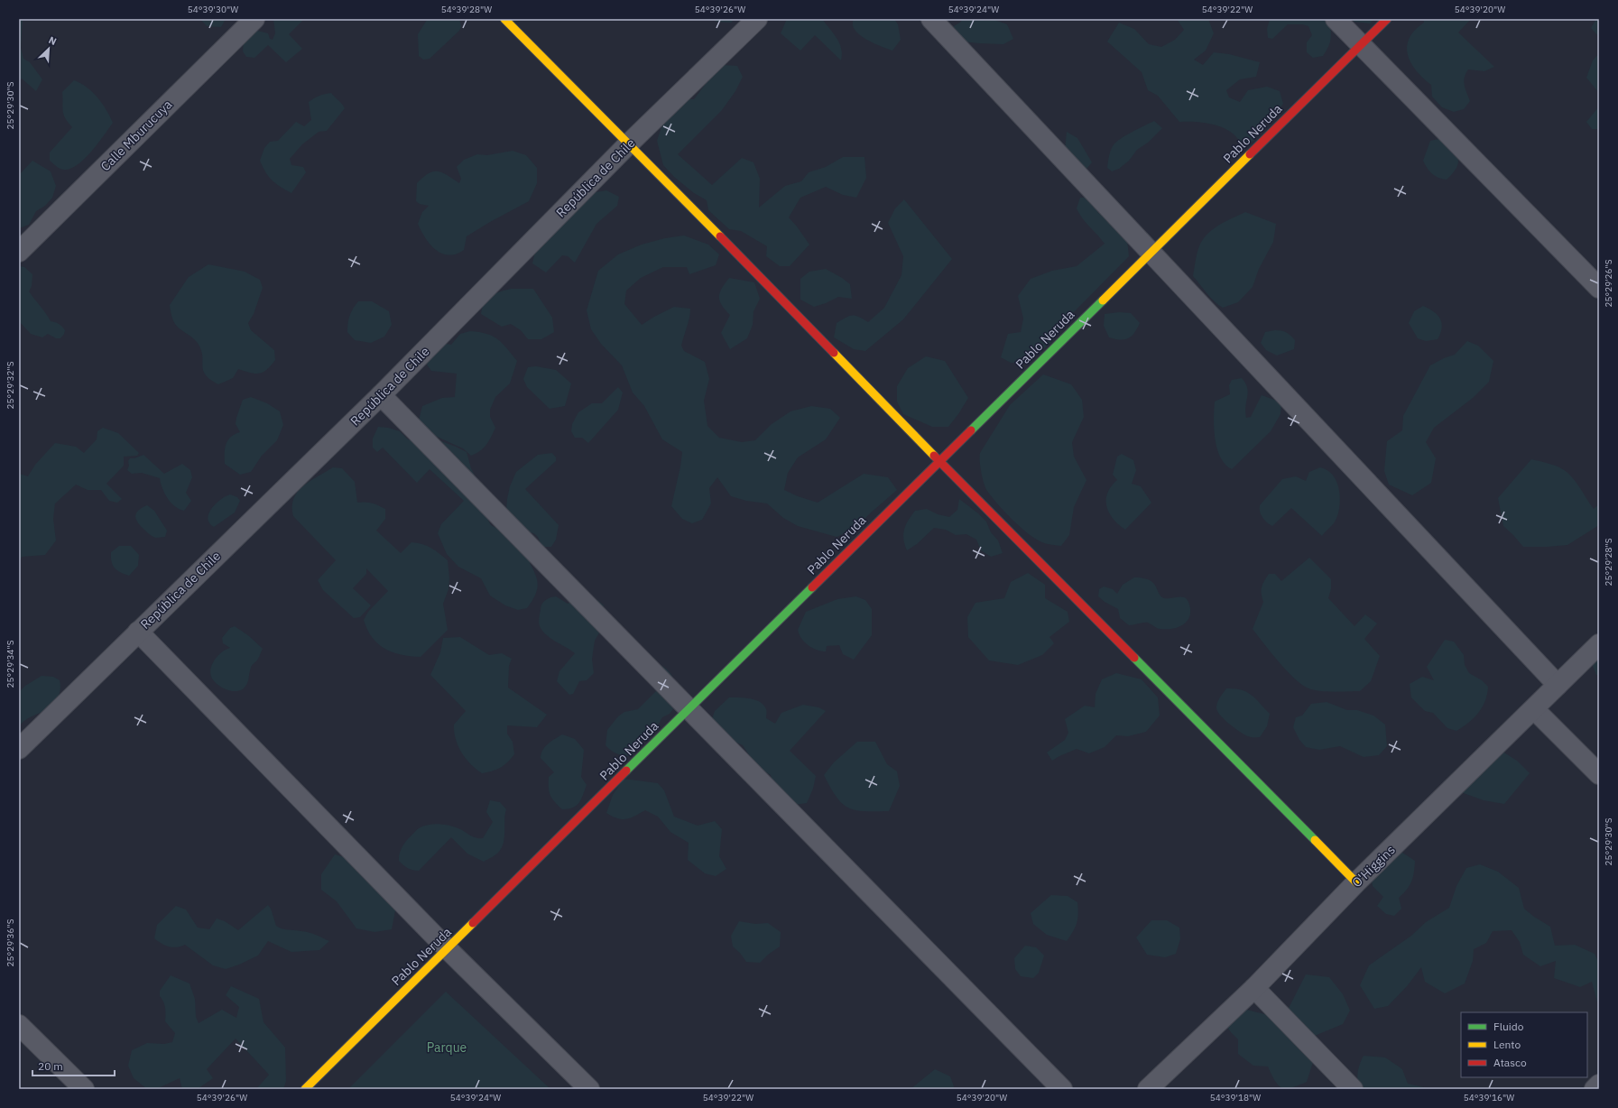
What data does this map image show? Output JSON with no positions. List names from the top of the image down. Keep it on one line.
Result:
{"streets":{"street":["Pablo Neruda","Calle Mburucuya","República de Chile","O'Higgins"]},"parks":["Parque"],"legend":["Fluido","Lento","Atasco"],"scale_bar":"20 m","north":"top right","coordinates":["54°39'30\"W","54°39'28\"W","54°39'26\"W","54°39'24\"W","54°39'22\"W","54°39'20\"W","25°29'30\"S","25°29'26\"S","25°29'32\"S","25°29'28\"S","25°29'34\"S","25°29'36\"S","54°39'18\"W","54°39'16\"W"]}
